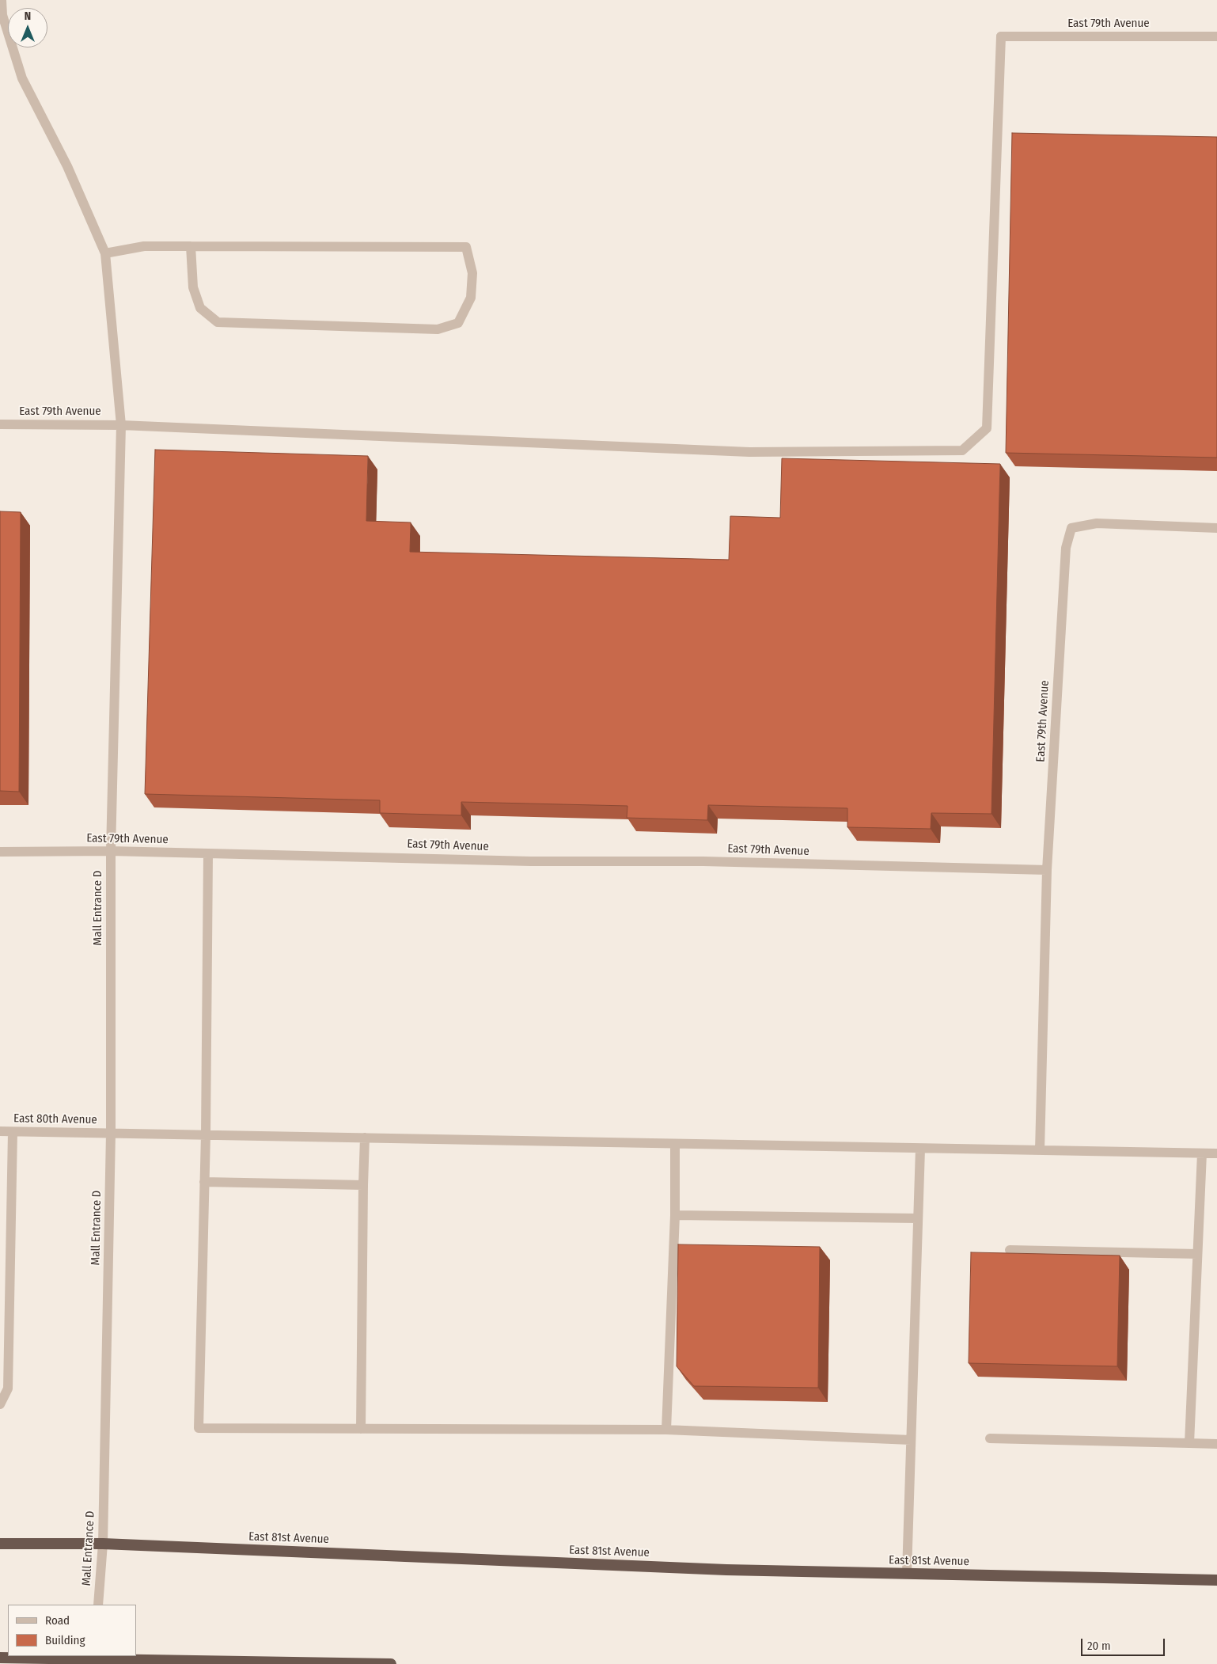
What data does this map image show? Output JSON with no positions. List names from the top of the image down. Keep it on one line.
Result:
{"streets":{"highway":["East 81st Avenue"],"street":["East 79th Avenue","Mall Entrance D","East 80th Avenue"]},"crossings":[["East 79th Avenue","Mall Entrance D"],["Mall Entrance D","East 80th Avenue"],["Mall Entrance D","East 81st Avenue"]],"legend":["Road","Building"],"scale_bar":"20 m","north":"top"}
